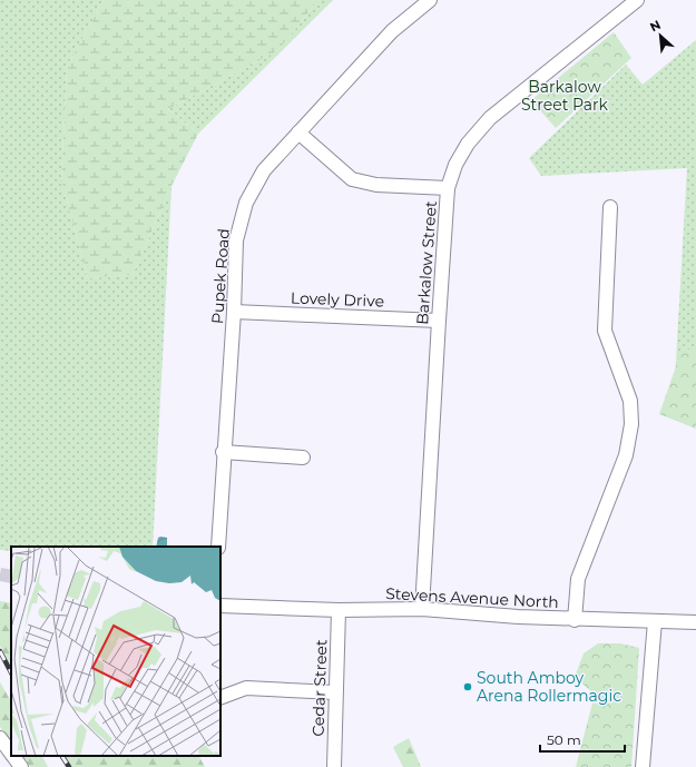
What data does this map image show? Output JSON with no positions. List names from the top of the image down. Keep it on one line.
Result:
{"streets":{"street":["Barkalow Street","Pupek Road","Lovely Drive","Stevens Avenue North","Cedar Street"]},"crossings":[["Barkalow Street","Lovely Drive"],["Barkalow Street","Stevens Avenue North"],["Pupek Road","Lovely Drive"],["Stevens Avenue North","Cedar Street"]],"parks":["Barkalow Street Park"],"places":["South Amboy Arena Rollermagic"],"scale_bar":"50 m","north":"top left"}
